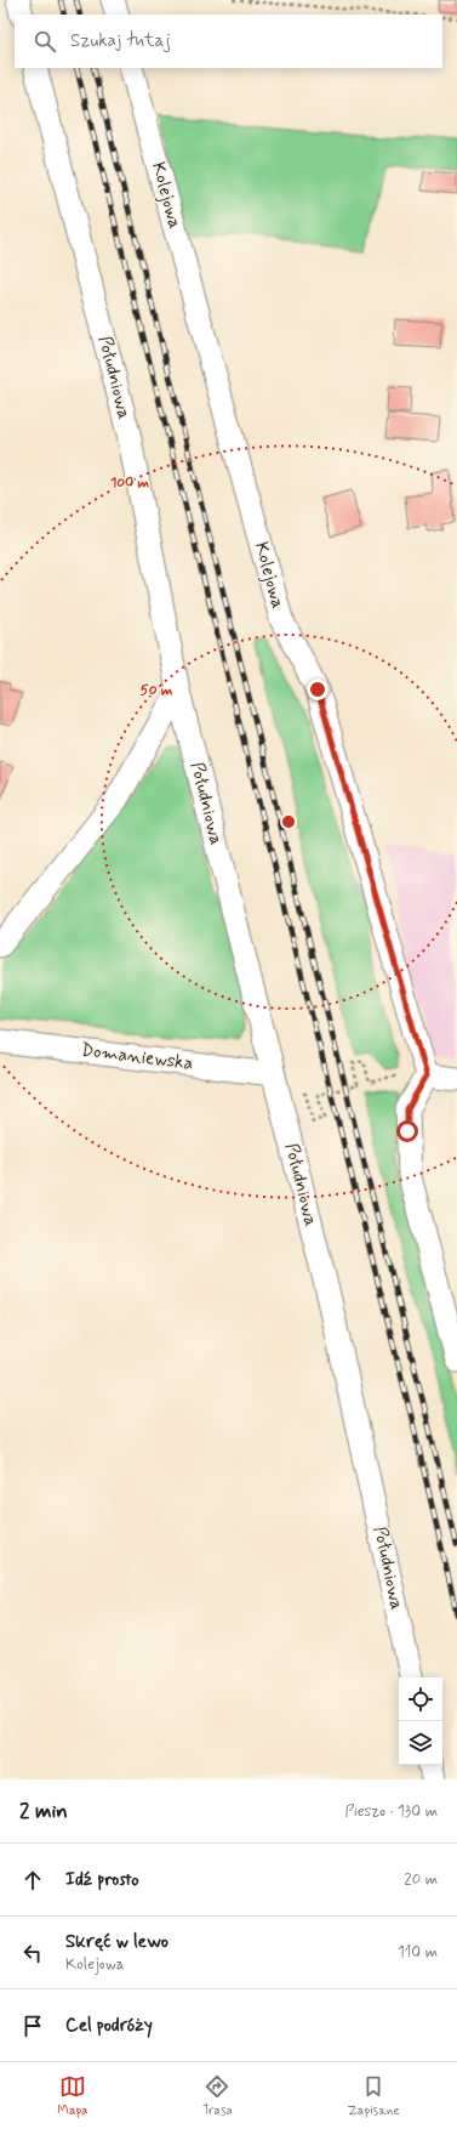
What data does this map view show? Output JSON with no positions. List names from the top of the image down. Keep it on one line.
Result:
{"streets":{"street":["Kolejowa","Południowa","Domaniewska"]},"crossings":[["Południowa","Domaniewska"]],"page":{"search":"Szukaj tutaj","heading":["2 min","Pieszo · 130 m"],"list":[["Idź prosto","20 m"],["Skręć w lewo","Kolejowa","110 m"],"Cel podróży"],"nav":["Mapa","Trasa","Zapisane"]},"rings":["100 m","50 m"]}
